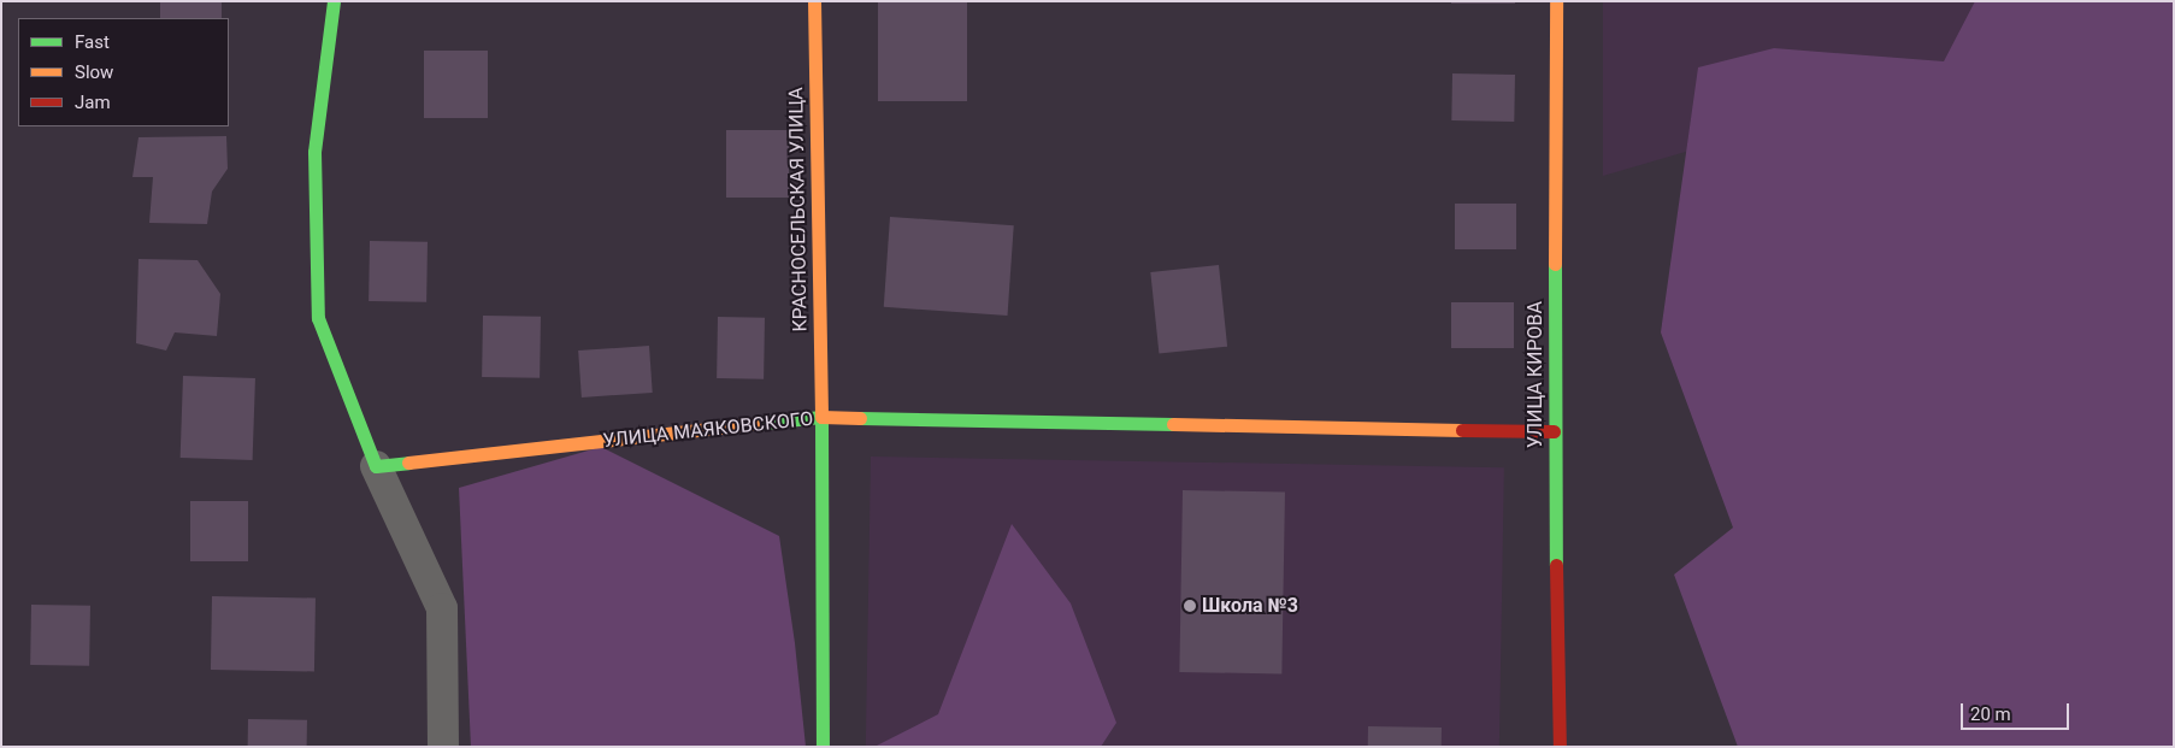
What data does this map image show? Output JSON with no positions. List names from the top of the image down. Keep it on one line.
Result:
{"streets":{"street":["КРАСНОСЕЛЬСКАЯ УЛИЦА","УЛИЦА КИРОВА","УЛИЦА МАЯКОВСКОГО"]},"crossings":[["КРАСНОСЕЛЬСКАЯ УЛИЦА","УЛИЦА МАЯКОВСКОГО"]],"places":["Школа №3"],"legend":["Fast","Slow","Jam"],"scale_bar":"20 m"}
